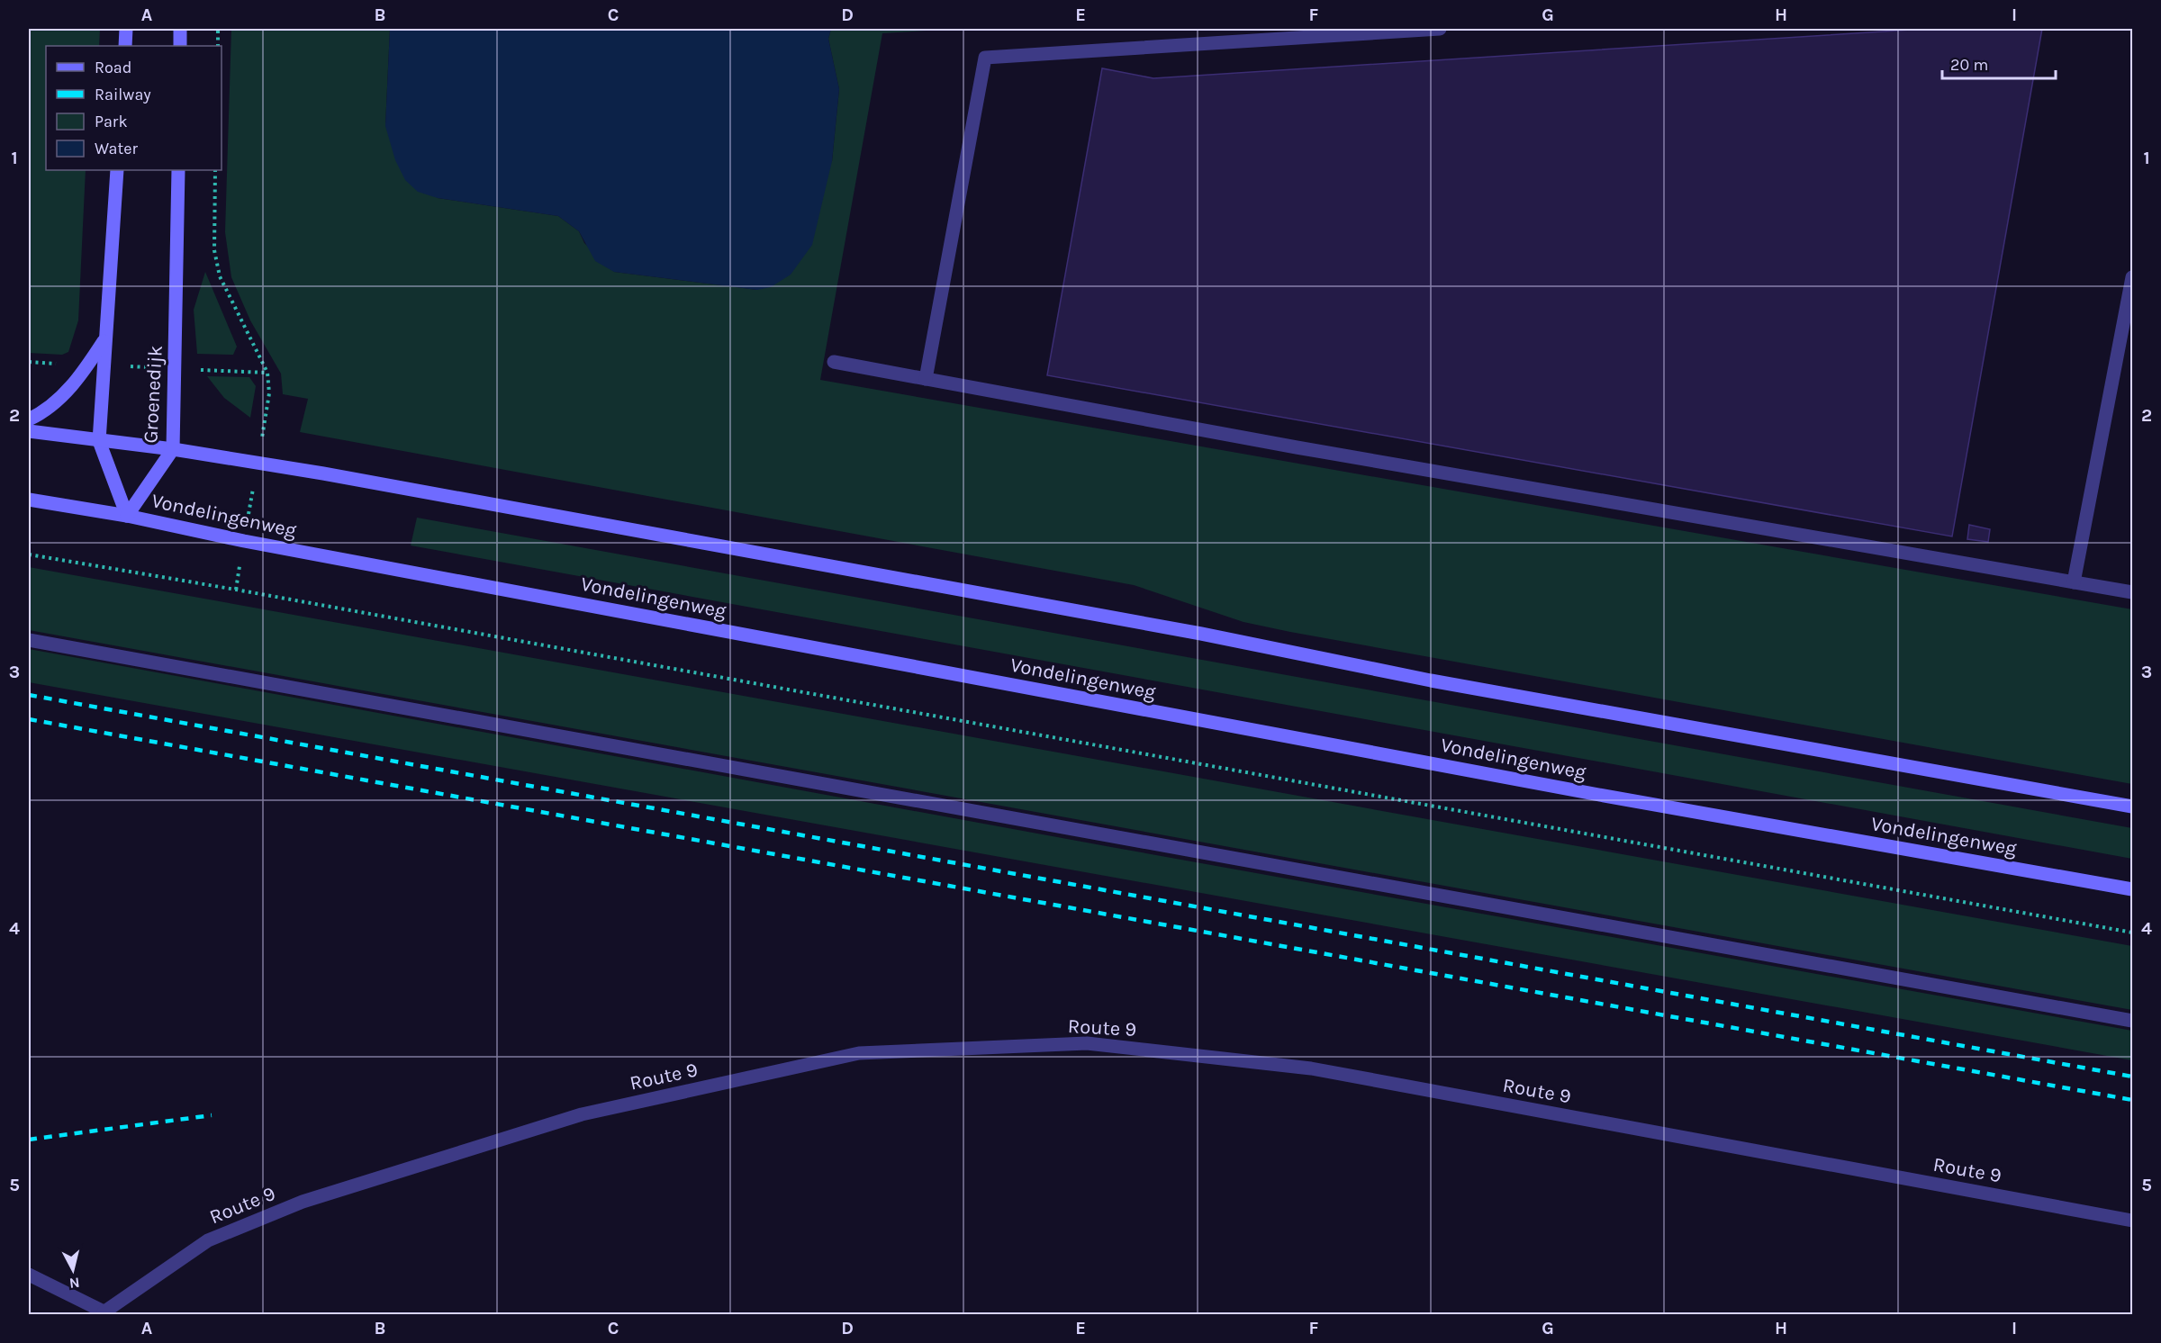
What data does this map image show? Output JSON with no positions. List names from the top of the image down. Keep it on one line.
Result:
{"streets":{"main road":["Groenedijk","Vondelingenweg"],"lane":["Route 9"]},"crossings":[["Groenedijk","Vondelingenweg"]],"legend":["Road","Railway","Park","Water"],"scale_bar":"20 m","north":"bottom","grid":{"columns":["A","B","C","D","E","F","G","H","I"],"rows":["1","2","3","4","5"]}}
